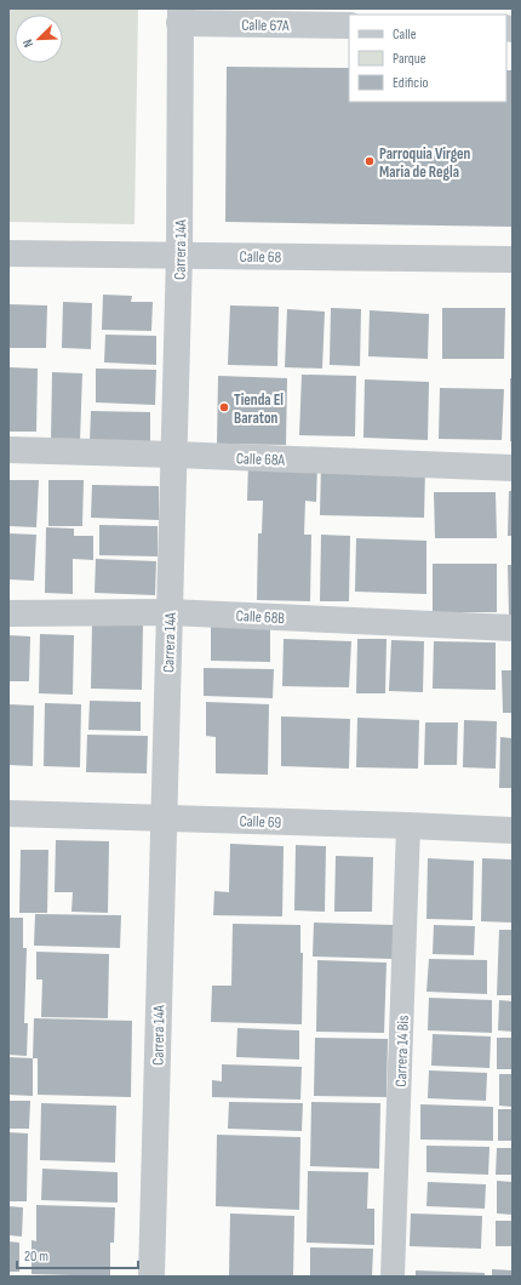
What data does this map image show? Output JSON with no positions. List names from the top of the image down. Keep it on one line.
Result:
{"streets":{"street":["Calle 67A","Carrera 14A","Calle 68","Calle 68A","Calle 68B","Calle 69"],"lane":["Carrera 14 Bis"]},"crossings":[["Calle 67A","Carrera 14A"],["Carrera 14A","Calle 68"],["Carrera 14A","Calle 68A"],["Carrera 14A","Calle 68B"],["Carrera 14A","Calle 69"],["Calle 69","Carrera 14 Bis"]],"places":["Parroquia Virgen Maria de Regla","Tienda El Baraton"],"legend":["Calle","Parque","Edificio"],"scale_bar":"20 m","north":"bottom left"}
